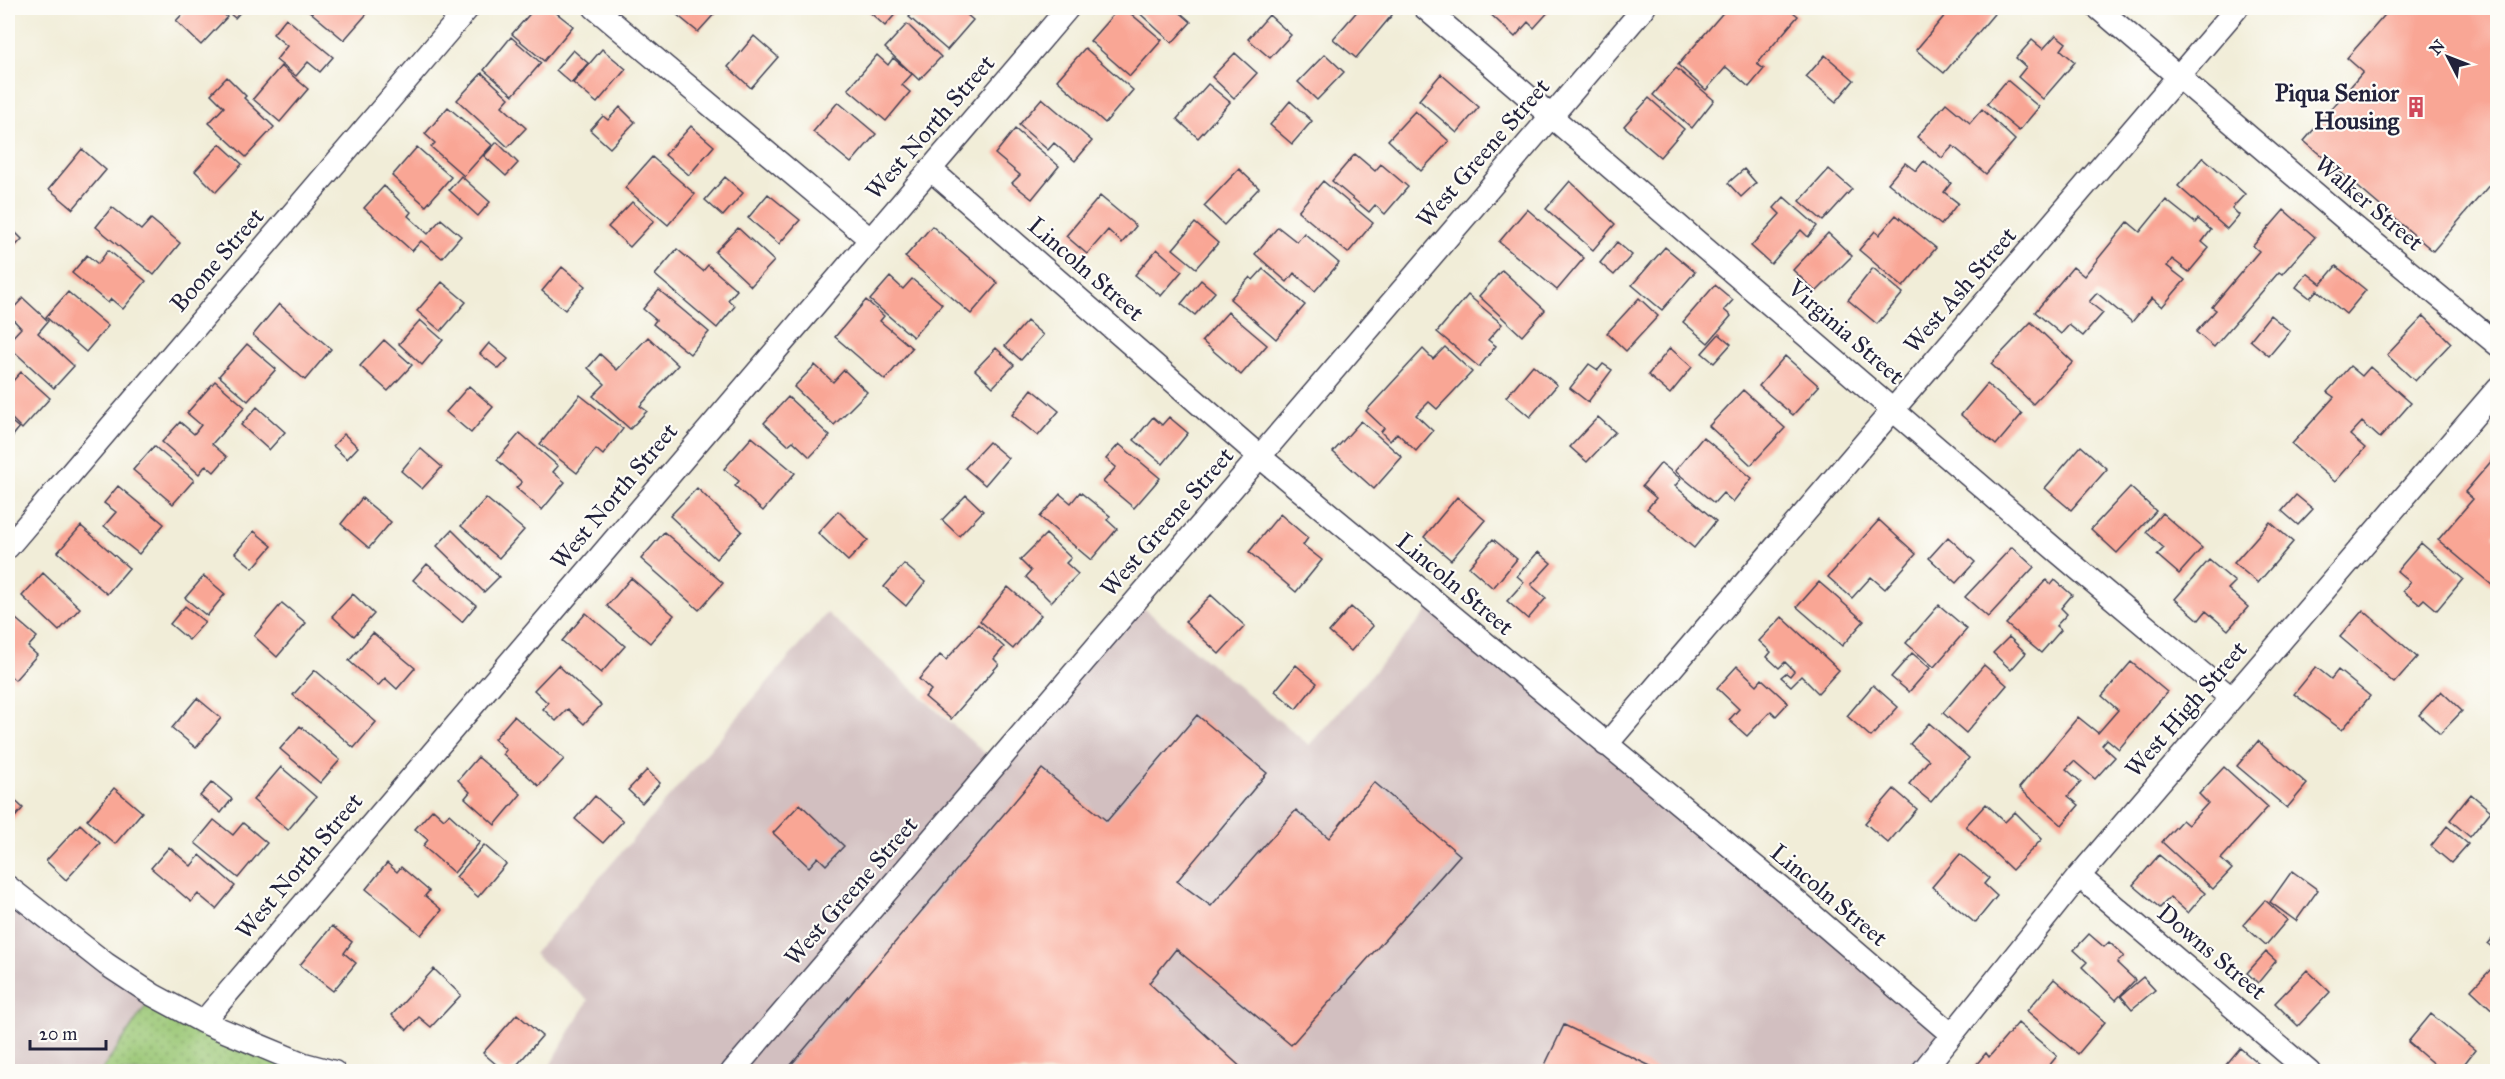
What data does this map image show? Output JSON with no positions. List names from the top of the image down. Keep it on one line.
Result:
{"streets":{"street":["West North Street","West Greene Street","Walker Street","Boone Street","Lincoln Street","West Ash Street","Virginia Street","West High Street","Downs Street"]},"crossings":[["West North Street","Lincoln Street"],["West Greene Street","Lincoln Street"],["West Greene Street","Virginia Street"],["Walker Street","West Ash Street"],["Lincoln Street","West Ash Street"],["Lincoln Street","West High Street"],["West Ash Street","Virginia Street"],["Virginia Street","West High Street"],["West High Street","Downs Street"]],"places":{"building":["Piqua Senior Housing"]},"scale_bar":"20 m","north":"top left"}
